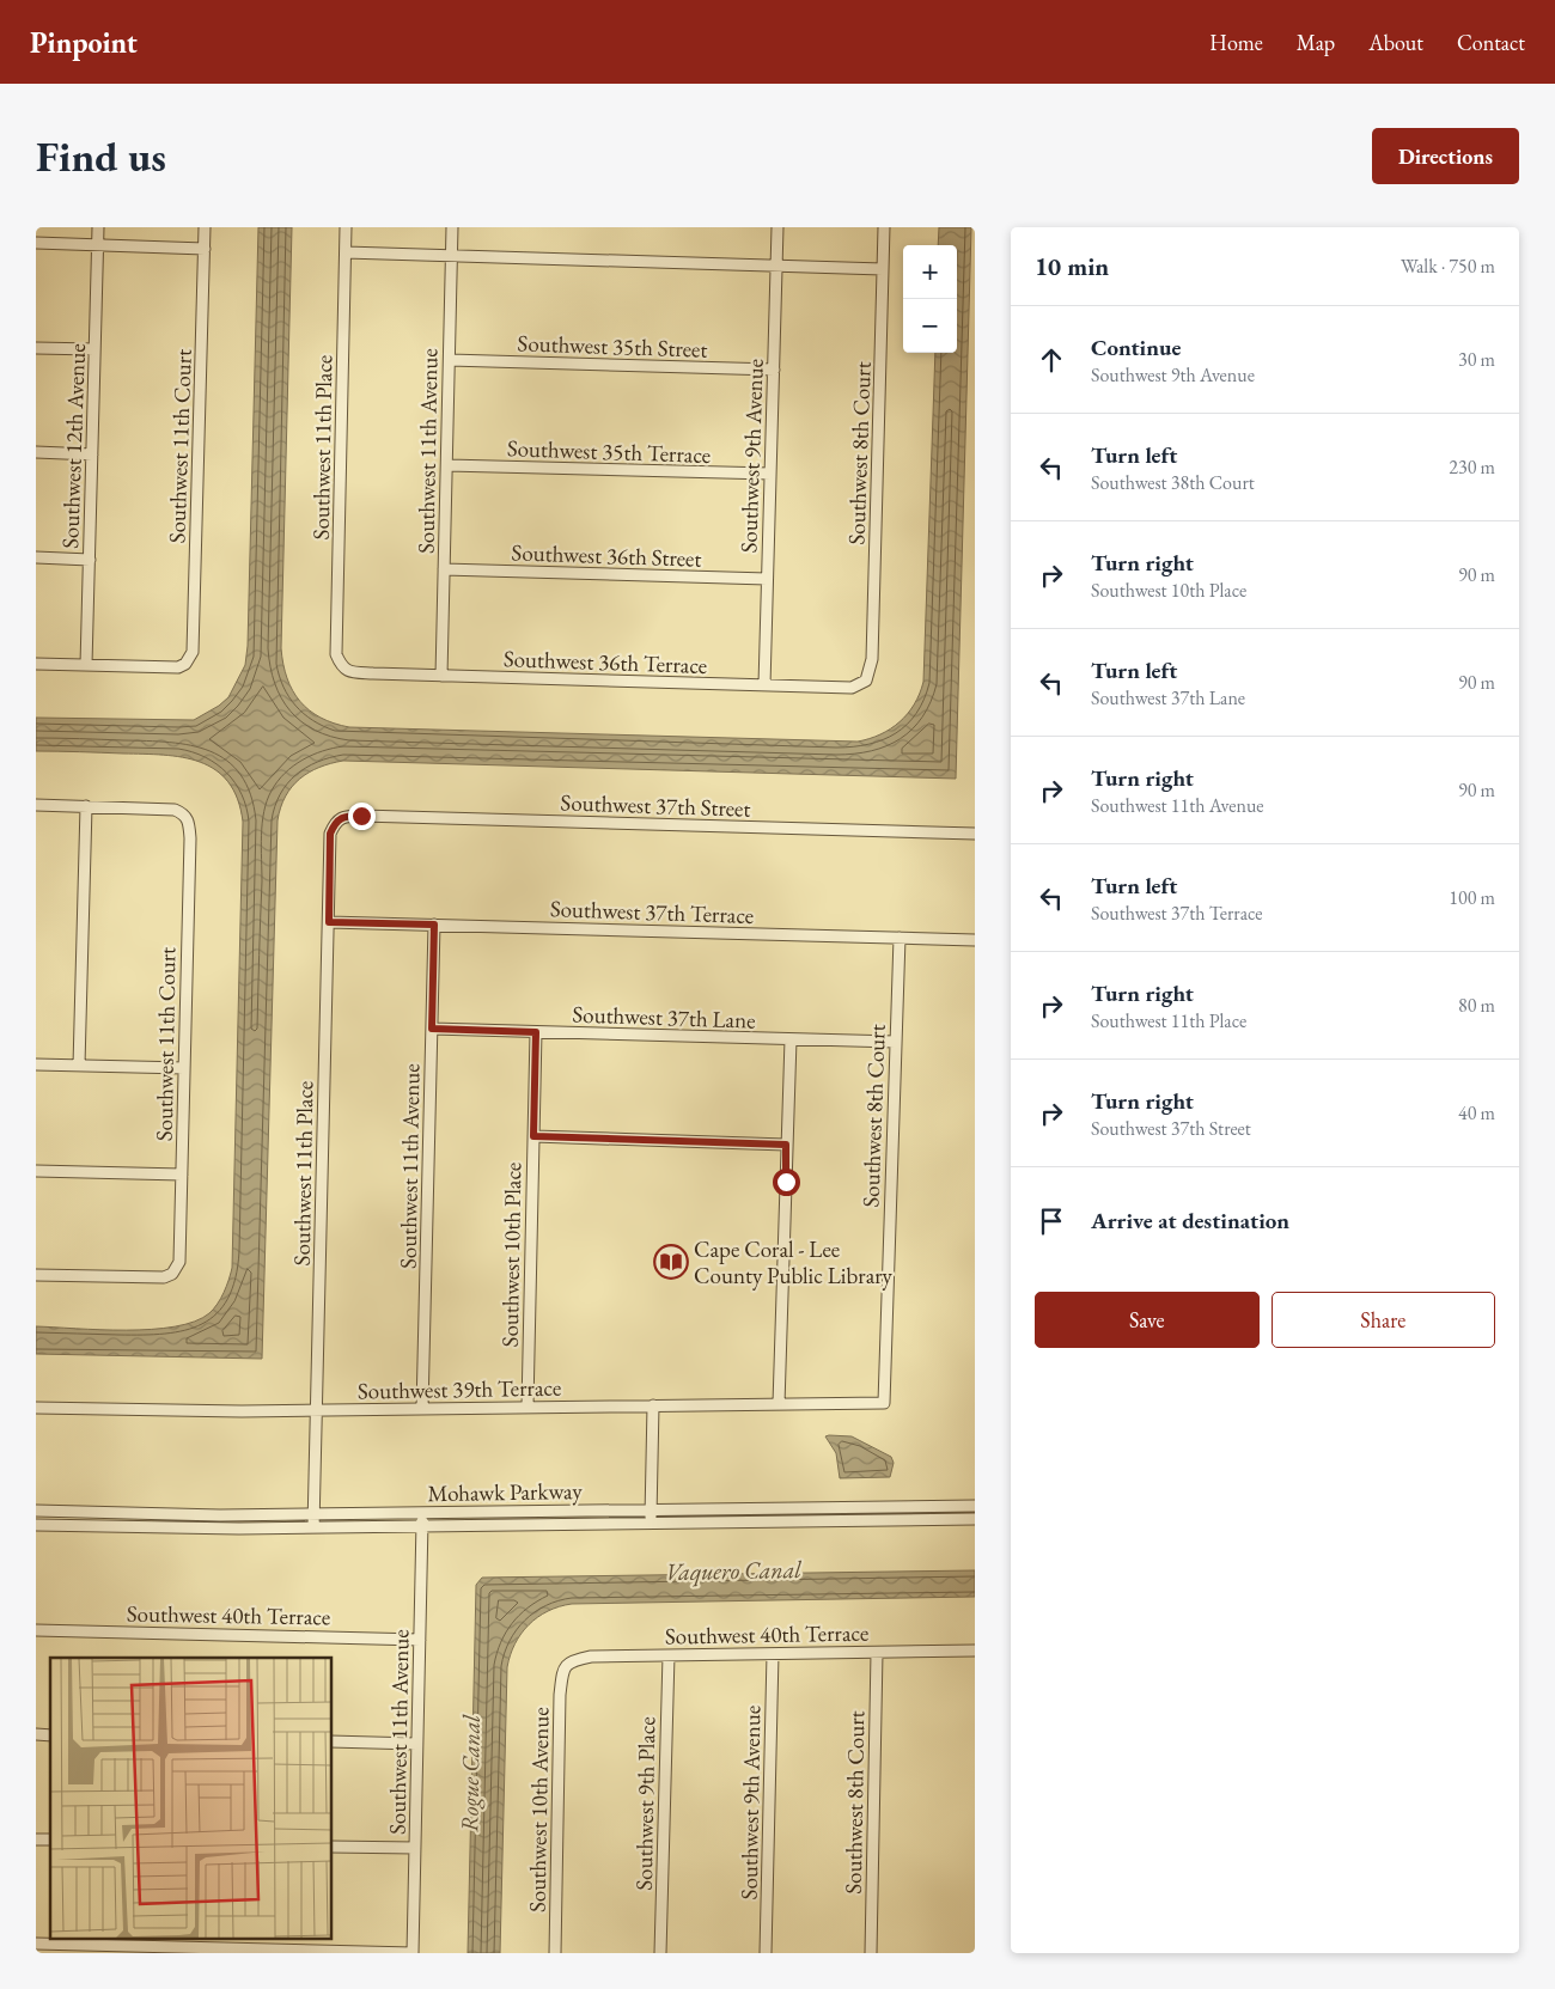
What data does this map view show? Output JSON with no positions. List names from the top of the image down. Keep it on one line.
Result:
{"streets":{"street":["Southwest 35th Street","Southwest 12th Avenue","Southwest 11th Court","Southwest 11th Place","Southwest 11th Avenue","Southwest 35th Terrace","Southwest 8th Court","Southwest 9th Avenue","Southwest 36th Street","Southwest 36th Terrace","Southwest 37th Street","Southwest 37th Terrace","Southwest 37th Lane","Southwest 10th Place","Southwest 39th Terrace","Mohawk Parkway","Southwest 40th Terrace","Southwest 9th Place","Southwest 10th Avenue"]},"crossings":[["Southwest 35th Street","Southwest 11th Avenue"],["Southwest 35th Street","Southwest 9th Avenue"],["Southwest 12th Avenue","Southwest 11th Court"],["Southwest 11th Place","Southwest 36th Terrace"],["Southwest 11th Place","Southwest 37th Street"],["Southwest 11th Place","Southwest 37th Terrace"],["Southwest 11th Place","Southwest 39th Terrace"],["Southwest 11th Place","Mohawk Parkway"],["Southwest 11th Avenue","Southwest 35th Terrace"],["Southwest 11th Avenue","Southwest 36th Street"],["Southwest 11th Avenue","Southwest 36th Terrace"],["Southwest 11th Avenue","Southwest 37th Terrace"],["Southwest 11th Avenue","Southwest 37th Lane"],["Southwest 11th Avenue","Southwest 39th Terrace"],["Southwest 11th Avenue","Mohawk Parkway"],["Southwest 11th Avenue","Southwest 40th Terrace"],["Southwest 35th Terrace","Southwest 9th Avenue"],["Southwest 8th Court","Southwest 36th Terrace"],["Southwest 8th Court","Southwest 37th Terrace"],["Southwest 8th Court","Southwest 37th Lane"],["Southwest 8th Court","Southwest 39th Terrace"],["Southwest 8th Court","Southwest 40th Terrace"],["Southwest 9th Avenue","Southwest 36th Street"],["Southwest 9th Avenue","Southwest 36th Terrace"],["Southwest 9th Avenue","Southwest 40th Terrace"],["Southwest 37th Lane","Southwest 10th Place"],["Southwest 10th Place","Southwest 39th Terrace"],["Southwest 40th Terrace","Southwest 9th Place"],["Southwest 40th Terrace","Southwest 10th Avenue"]],"water":["Vaquero Canal","Rogue Canal"],"places":{"library":["Cape Coral - Lee County Public Library"]},"page":{"header":"Pinpoint","nav":["Home","Map","About","Contact"],"buttons":["Directions",["Save","Share"]],"title":"Find us","heading":["10 min","Walk · 750 m"],"map_buttons":["+","−"],"list":[["Continue","Southwest 9th Avenue","30 m"],["Turn left","Southwest 38th Court","230 m"],["Turn right","Southwest 10th Place","90 m"],["Turn left","Southwest 37th Lane","90 m"],["Turn right","Southwest 11th Avenue","90 m"],["Turn left","Southwest 37th Terrace","100 m"],["Turn right","Southwest 11th Place","80 m"],["Turn right","Southwest 37th Street","40 m"],"Arrive at destination"]}}
